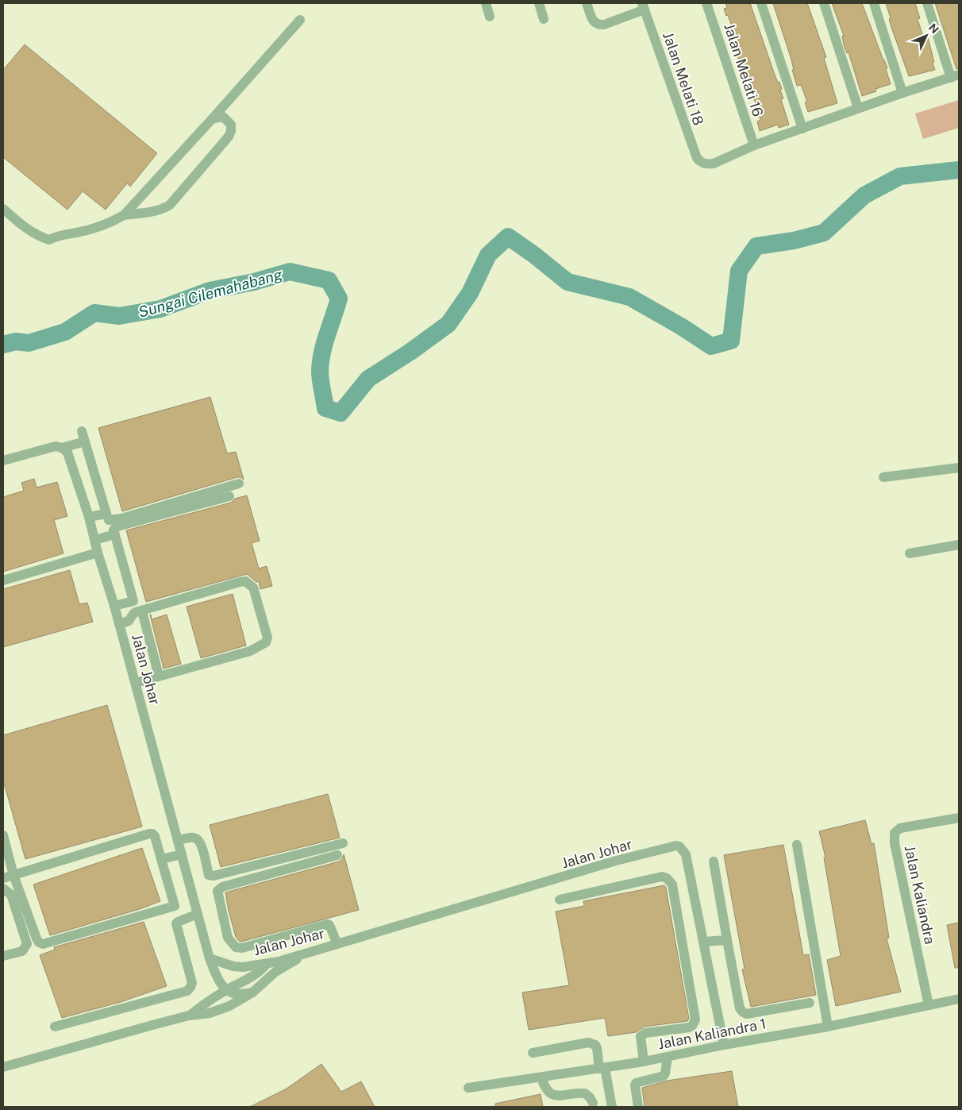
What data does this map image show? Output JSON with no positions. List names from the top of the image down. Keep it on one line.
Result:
{"streets":{"street":["Jalan Melati 16","Jalan Melati 18","Jalan Johar","Jalan Kaliandra","Jalan Kaliandra 1"]},"crossings":[["Jalan Melati 16","Jalan Melati 18"],["Jalan Johar","Jalan Kaliandra 1"],["Jalan Kaliandra","Jalan Kaliandra 1"]],"water":["Sungai Cilemahabang"],"north":"top right"}
